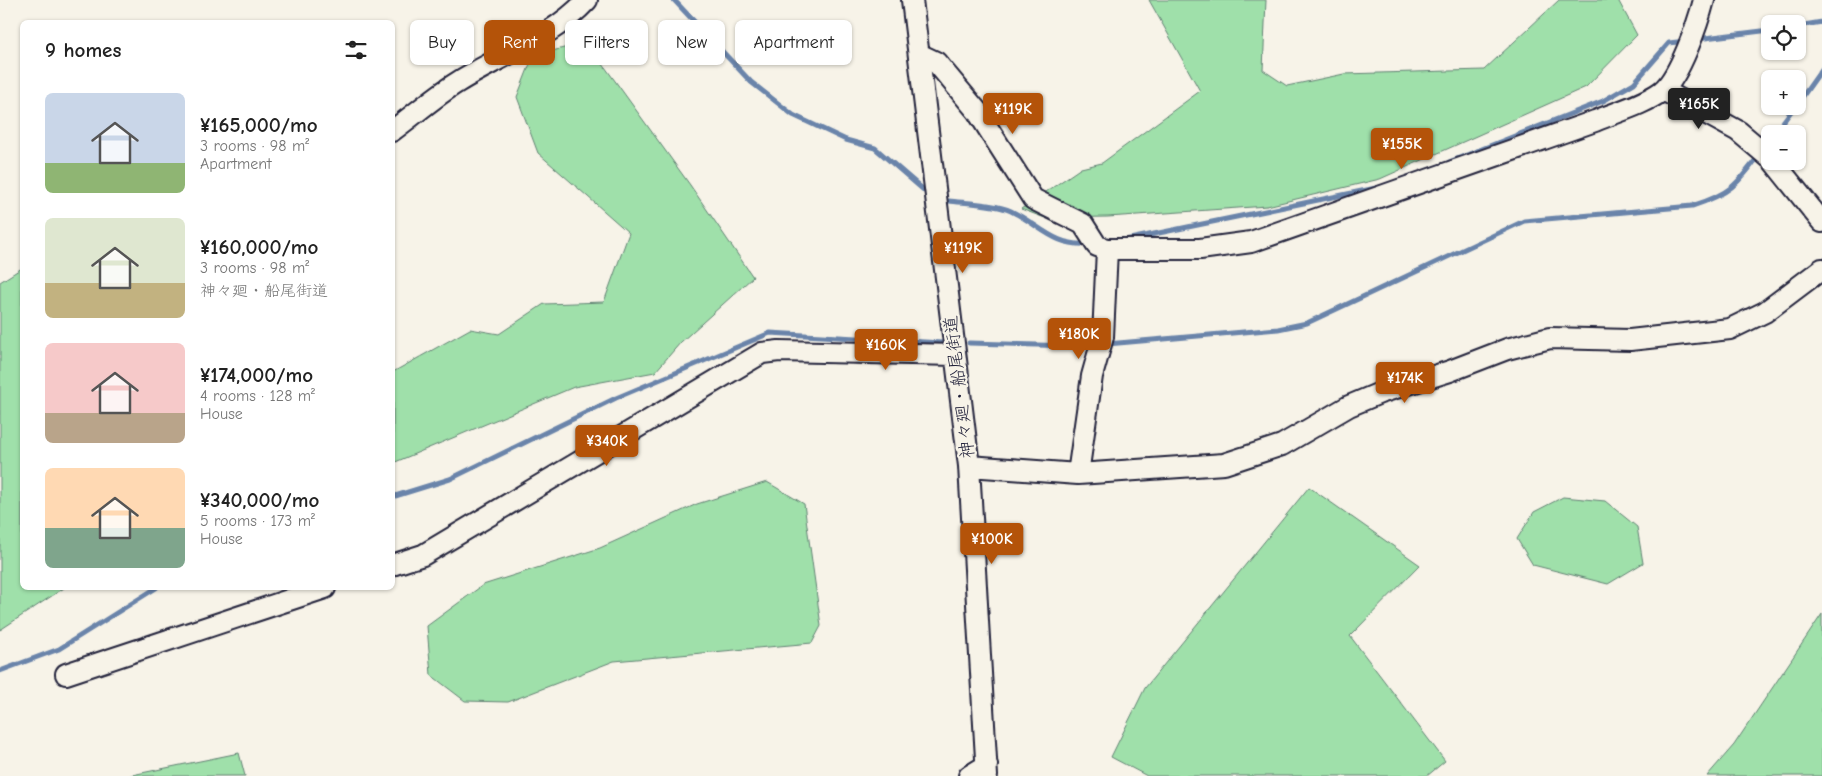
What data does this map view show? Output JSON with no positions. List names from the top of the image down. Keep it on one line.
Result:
{"streets":{"street":["神々廻・船尾街道"]},"page":{"map_buttons":["+","−"],"chip":["Buy","Rent","Filters","New","Apartment"],"heading":"9 homes","list":[{"name":"¥165,000/mo","note":"3 rooms · 98 m² · Apartment"},{"name":"¥160,000/mo","note":"3 rooms · 98 m² · 神々廻・船尾街道"},{"name":"¥174,000/mo","note":"4 rooms · 128 m² · House"},{"name":"¥340,000/mo","note":"5 rooms · 173 m² · House"}],"price":["¥165K","¥119K","¥155K","¥119K","¥180K","¥160K","¥174K","¥340K","¥100K"]}}
